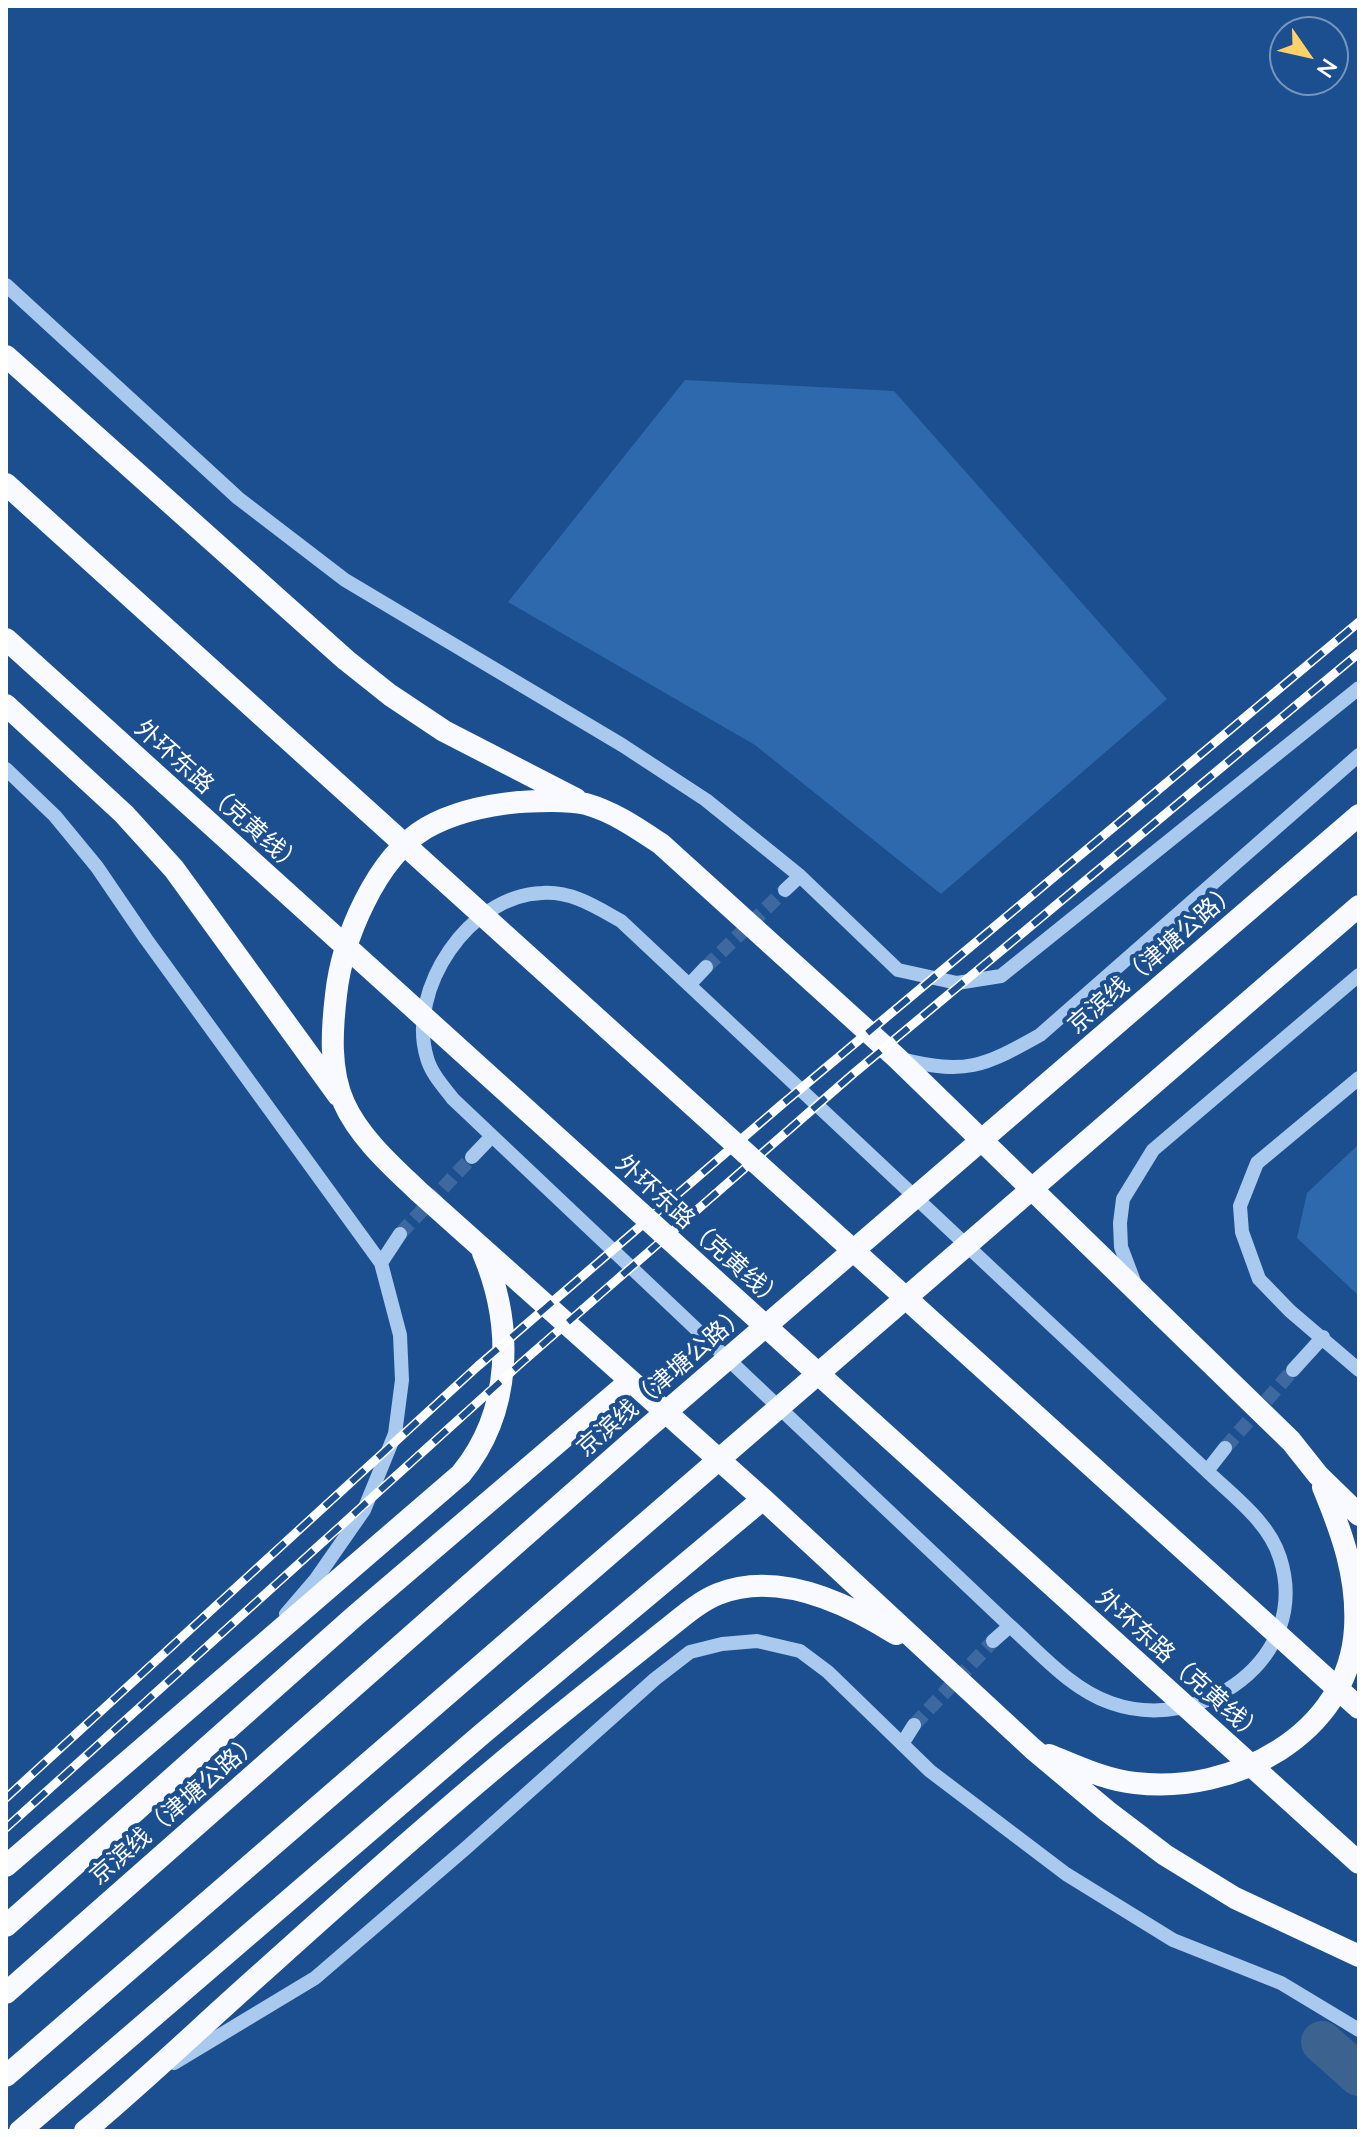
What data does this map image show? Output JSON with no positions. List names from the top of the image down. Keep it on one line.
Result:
{"streets":{"highway":["外环东路（克黄线）","京滨线（津塘公路）"]},"north":"bottom right"}
